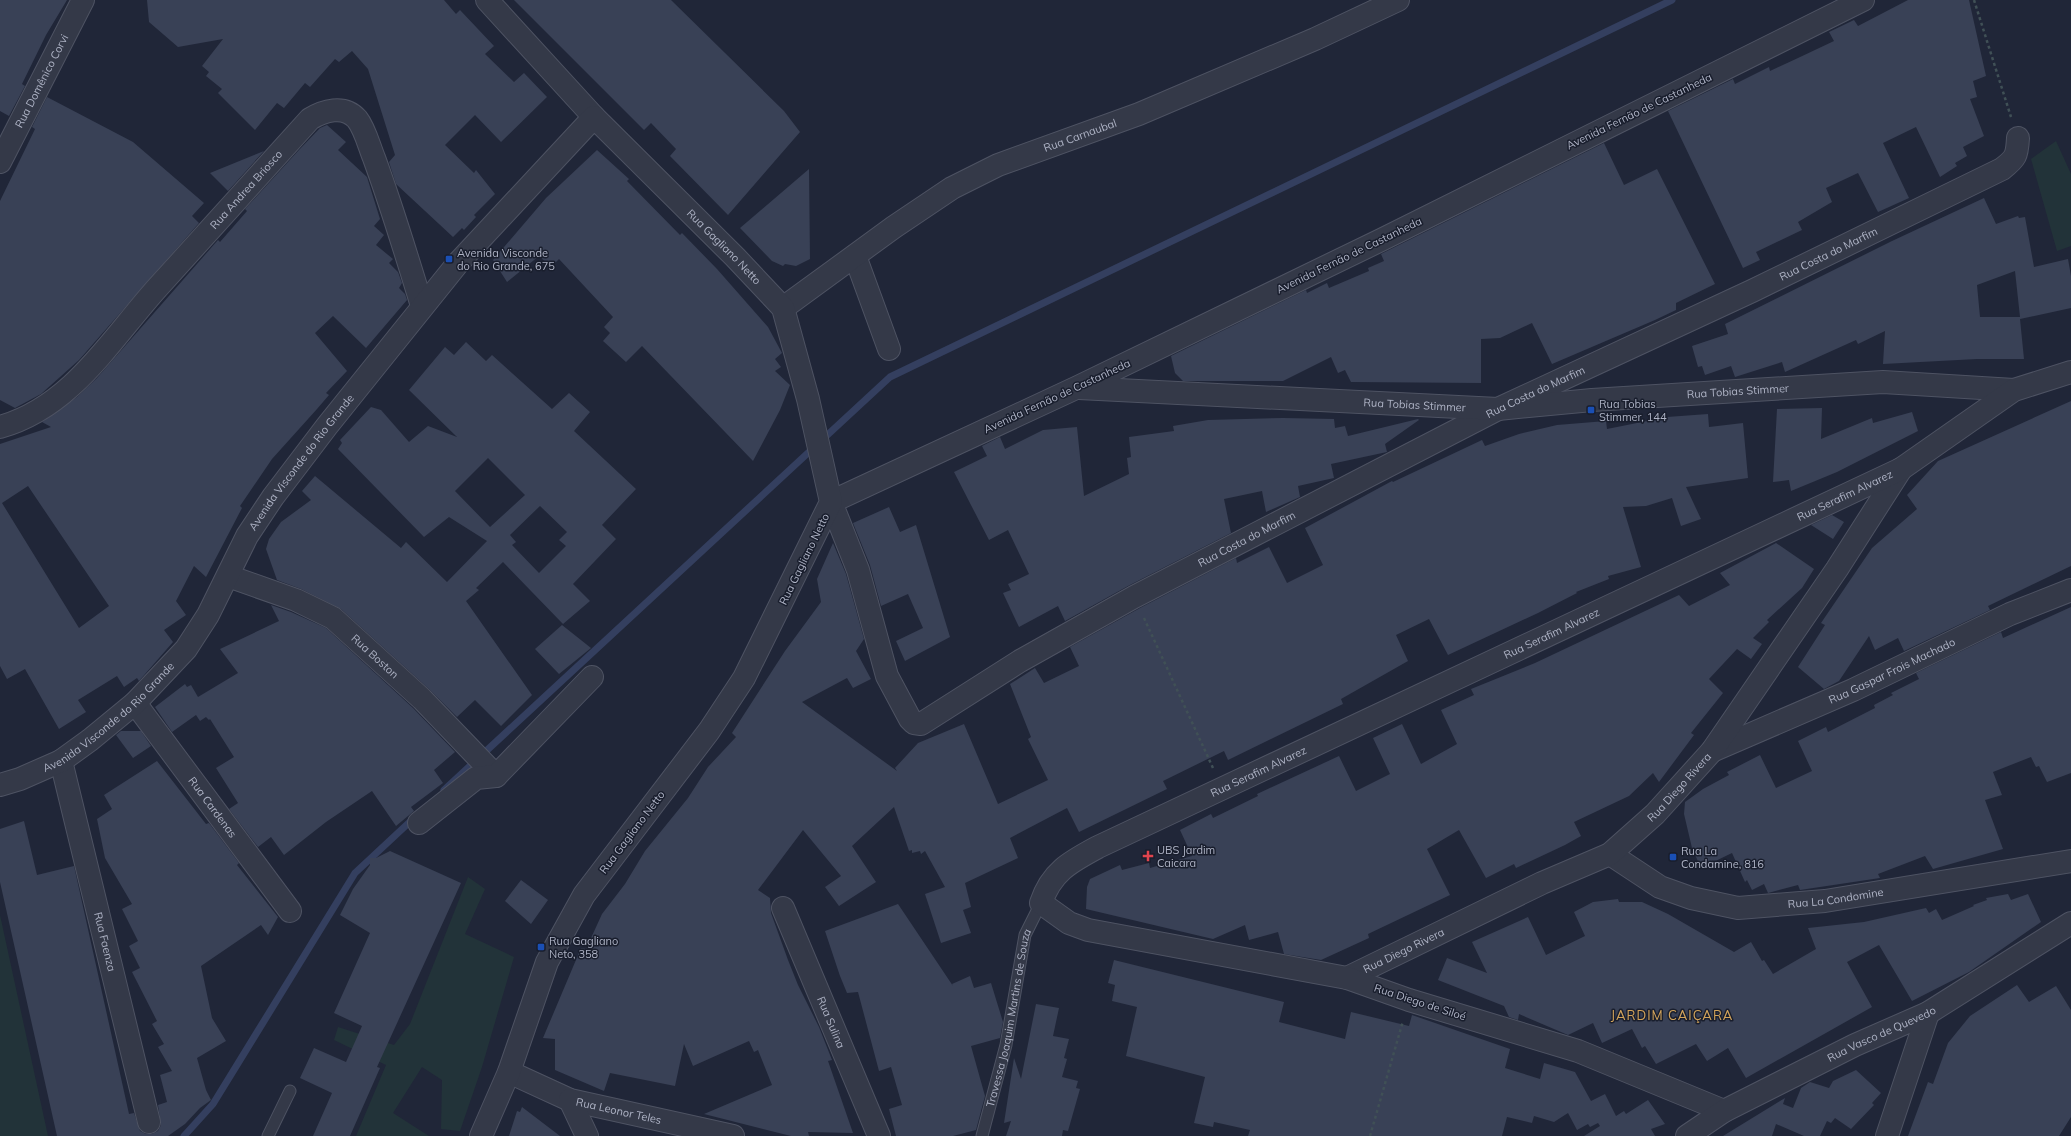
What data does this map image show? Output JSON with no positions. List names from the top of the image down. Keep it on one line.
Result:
{"streets":{"street":["Rua Domênico Corvi","Avenida Fernão de Castanheda","Rua Carnaubal","Rua Andrea Briosco","Rua Gagliano Netto","Rua Costa do Marfim","Rua Tobias Stimmer","Avenida Visconde do Rio Grande","Rua Serafim Alvarez","Rua Boston","Rua Gaspar Frois Machado","Rua Diego Rivera","Rua Cardenas","Rua La Condomine","Rua Faenza","Rua Diego de Siloé","Rua Sulina","Rua Vasco de Quevedo","Rua Leonor Teles"],"lane":["Travessa Joaquim Martins de Souza"]},"crossings":[["Avenida Fernão de Castanheda","Rua Gagliano Netto"],["Avenida Fernão de Castanheda","Rua Costa do Marfim"],["Avenida Fernão de Castanheda","Rua Tobias Stimmer"],["Rua Carnaubal","Rua Gagliano Netto"],["Rua Andrea Briosco","Avenida Visconde do Rio Grande"],["Rua Gagliano Netto","Rua Costa do Marfim"],["Rua Gagliano Netto","Avenida Visconde do Rio Grande"],["Rua Gagliano Netto","Rua Leonor Teles"],["Rua Costa do Marfim","Rua Tobias Stimmer"],["Rua Tobias Stimmer","Rua Serafim Alvarez"],["Avenida Visconde do Rio Grande","Rua Boston"],["Avenida Visconde do Rio Grande","Rua Cardenas"],["Avenida Visconde do Rio Grande","Rua Faenza"],["Rua Serafim Alvarez","Rua Diego Rivera"],["Rua Serafim Alvarez","Rua Diego de Siloé"],["Rua Serafim Alvarez","Travessa Joaquim Martins de Souza"],["Rua Gaspar Frois Machado","Rua Diego Rivera"],["Rua Diego Rivera","Rua La Condomine"],["Rua Diego Rivera","Rua Diego de Siloé"],["Rua Diego de Siloé","Travessa Joaquim Martins de Souza"],["Rua Diego de Siloé","Rua Vasco de Quevedo"]],"districts":["JARDIM CAIÇARA"],"places":{"transit":["Avenida Visconde do Rio Grande, 675","Rua Tobias Stimmer, 144","Rua La Condamine, 816","Rua Gagliano Neto, 358"],"health":["UBS Jardim Caicara"]}}
